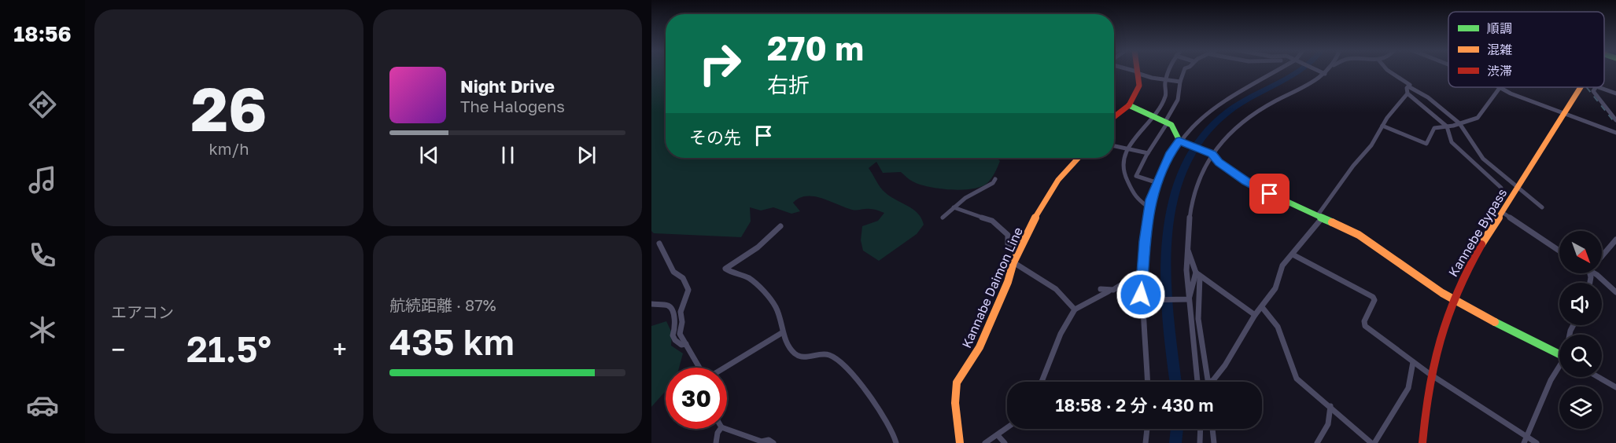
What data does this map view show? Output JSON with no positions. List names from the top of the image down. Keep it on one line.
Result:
{"streets":{"main road":["Kannebe Bypass","Kannabe Daimon Line"]},"legend":["順調","混雑","渋滞"],"north":"bottom right","page":{"tabs":"18:56","tile":[["26","km/h"],"エアコン",["航続距離 · 87%","435 km"]],"turn":["270 m","右折"],"song":["Night Drive","The Halogens"],"then":"その先","heat":["−","21.5°","+"],"limit":"30","trip":"18:58 · 2 分 · 430 m"}}
